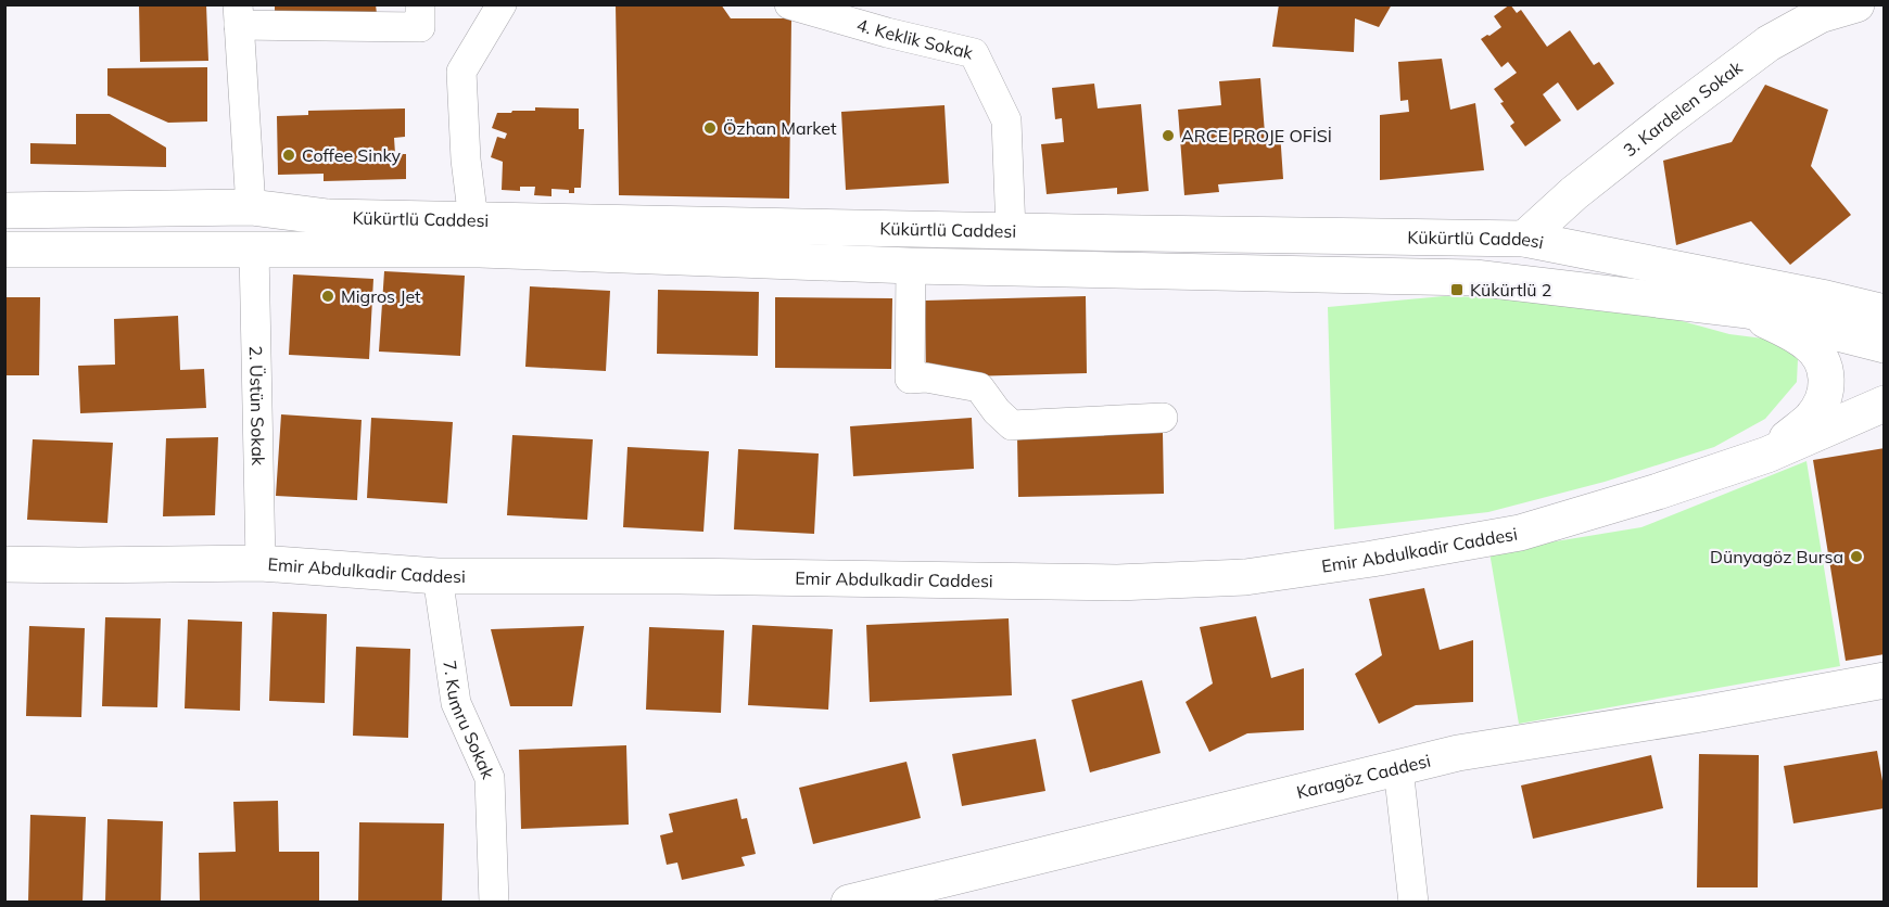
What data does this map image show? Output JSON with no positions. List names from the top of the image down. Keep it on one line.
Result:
{"streets":{"main road":["3. Kardelen Sokak","Kükürtlü Caddesi","Emir Abdulkadir Caddesi","Karagöz Caddesi"],"street":["4. Keklik Sokak","2. Üstün Sokak","7. Kumru Sokak"]},"crossings":[["4. Keklik Sokak","Kükürtlü Caddesi"],["3. Kardelen Sokak","Kükürtlü Caddesi"],["Kükürtlü Caddesi","2. Üstün Sokak"],["2. Üstün Sokak","Emir Abdulkadir Caddesi"],["Emir Abdulkadir Caddesi","7. Kumru Sokak"]],"places":{"other":["Özhan Market","ARCE PROJE OFİSİ","Coffee Sinky","Migros Jet","Dünyagöz Bursa"],"transit":["Kükürtlü 2"]}}
